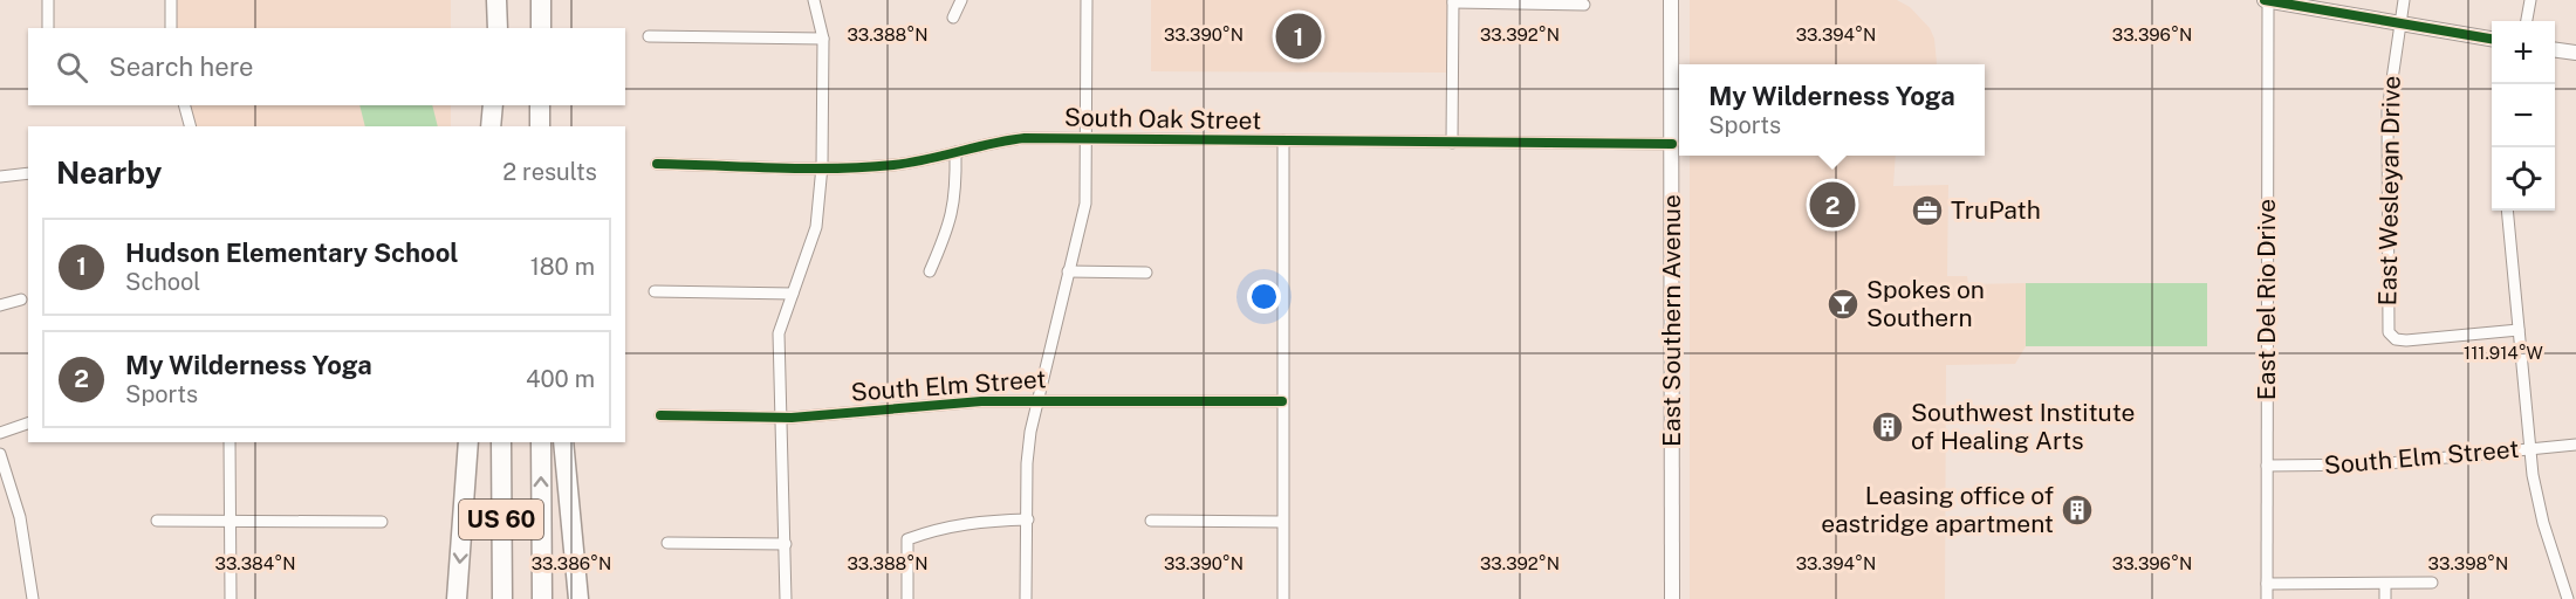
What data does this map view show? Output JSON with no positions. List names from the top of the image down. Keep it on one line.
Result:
{"streets":{"highway":["US 60"],"main road":["East Southern Avenue"],"street":["South Oak Street","East Wesleyan Drive","East Del Rio Drive","South Elm Street"]},"crossings":[["South Oak Street","East Southern Avenue"],["East Del Rio Drive","South Elm Street"]],"places":{"office":["TruPath"],"bar":["Spokes on Southern"],"building":["Southwest Institute of Healing Arts","Leasing office of eastridge apartment"]},"page":{"pins":["1","2"],"map_buttons":["+","−"],"search":"Search here","popup":["My Wilderness Yoga","Sports"],"heading":["Nearby","2 results"],"list":[{"mark":"1","name":"Hudson Elementary School","note":"School","value":"180 m"},{"mark":"2","name":"My Wilderness Yoga","note":"Sports","value":"400 m"}]},"coordinates":["33.388°N","33.390°N","33.392°N","33.394°N","33.396°N","111.914°W","33.384°N","33.386°N","33.398°N"]}
